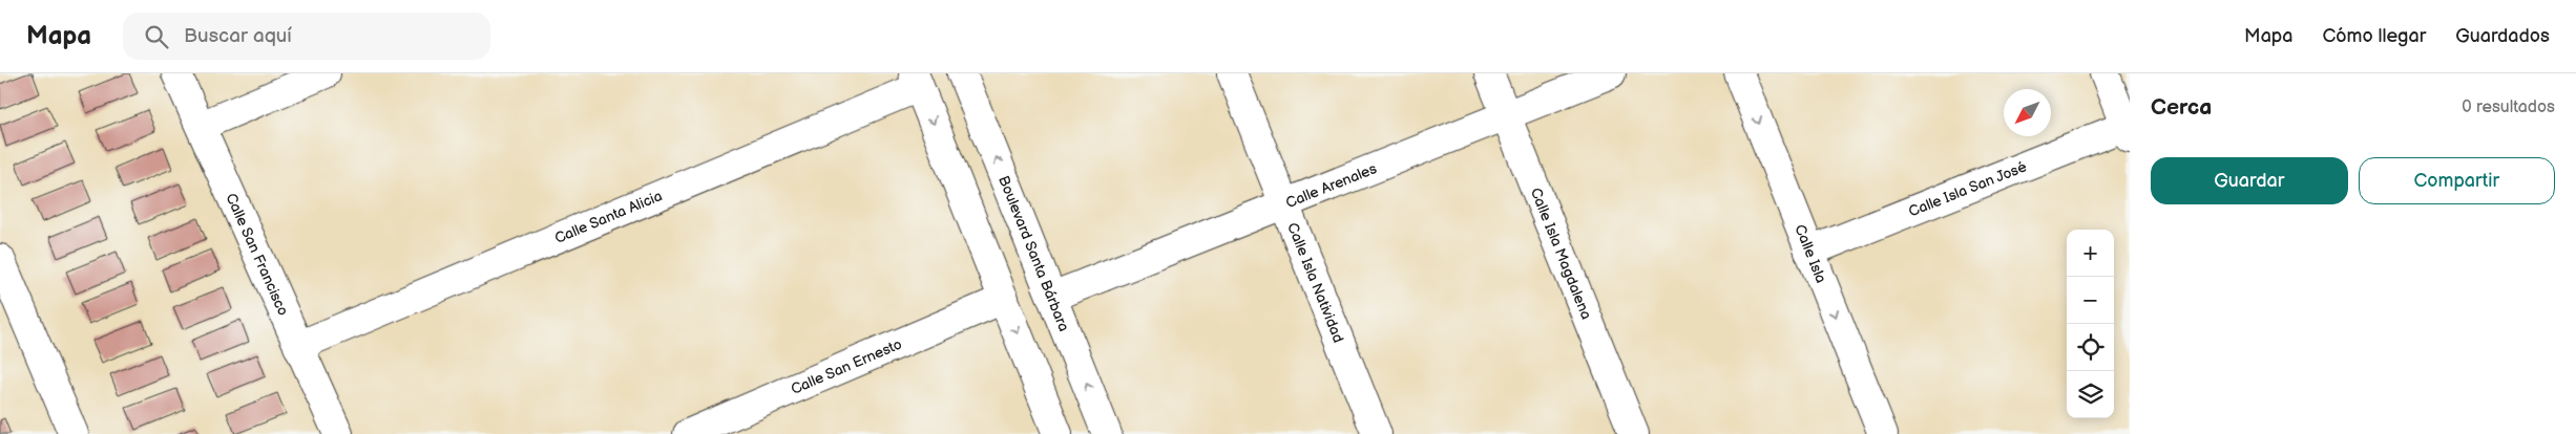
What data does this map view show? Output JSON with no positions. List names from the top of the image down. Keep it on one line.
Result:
{"streets":{"street":["Calle Arenales","Calle Isla San José","Calle Santa Alicia","Calle San Francisco","Boulevard Santa Bárbara","Calle Isla Magdalena","Calle Isla","Calle Isla Natividad","Calle San Ernesto"]},"crossings":[["Calle Arenales","Boulevard Santa Bárbara"],["Calle Arenales","Calle Isla Magdalena"],["Calle Arenales","Calle Isla Natividad"],["Calle Isla San José","Calle Isla"],["Calle Santa Alicia","Calle San Francisco"]],"one_way":["Calle Isla"],"north":"bottom left","page":{"header":"Mapa","search":"Buscar aquí","nav":["Mapa","Cómo llegar","Guardados"],"heading":["Cerca","0 resultados"],"buttons":["Guardar","Compartir"],"map_buttons":["+","−"]}}
